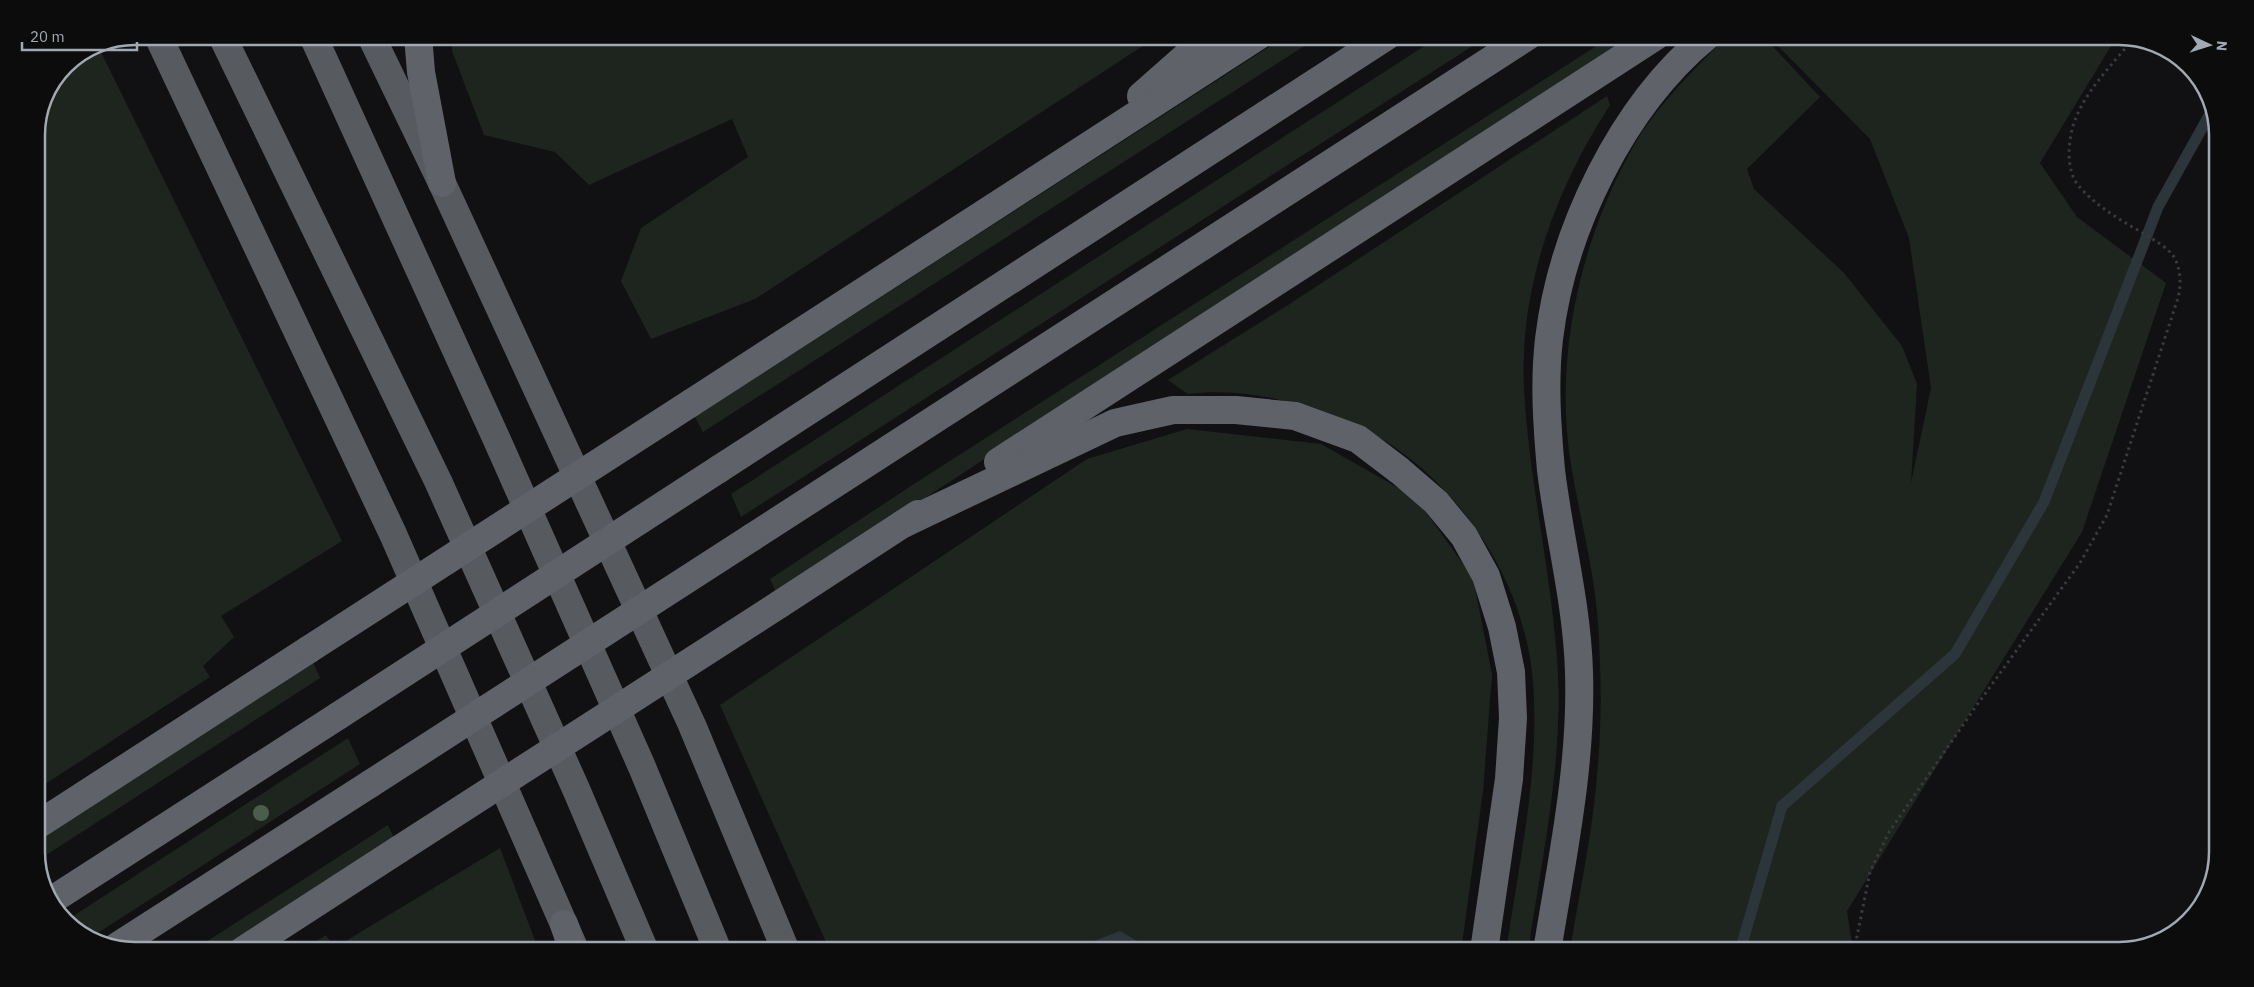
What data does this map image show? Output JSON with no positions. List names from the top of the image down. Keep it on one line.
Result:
{"scale_bar":"20 m","north":"right"}
